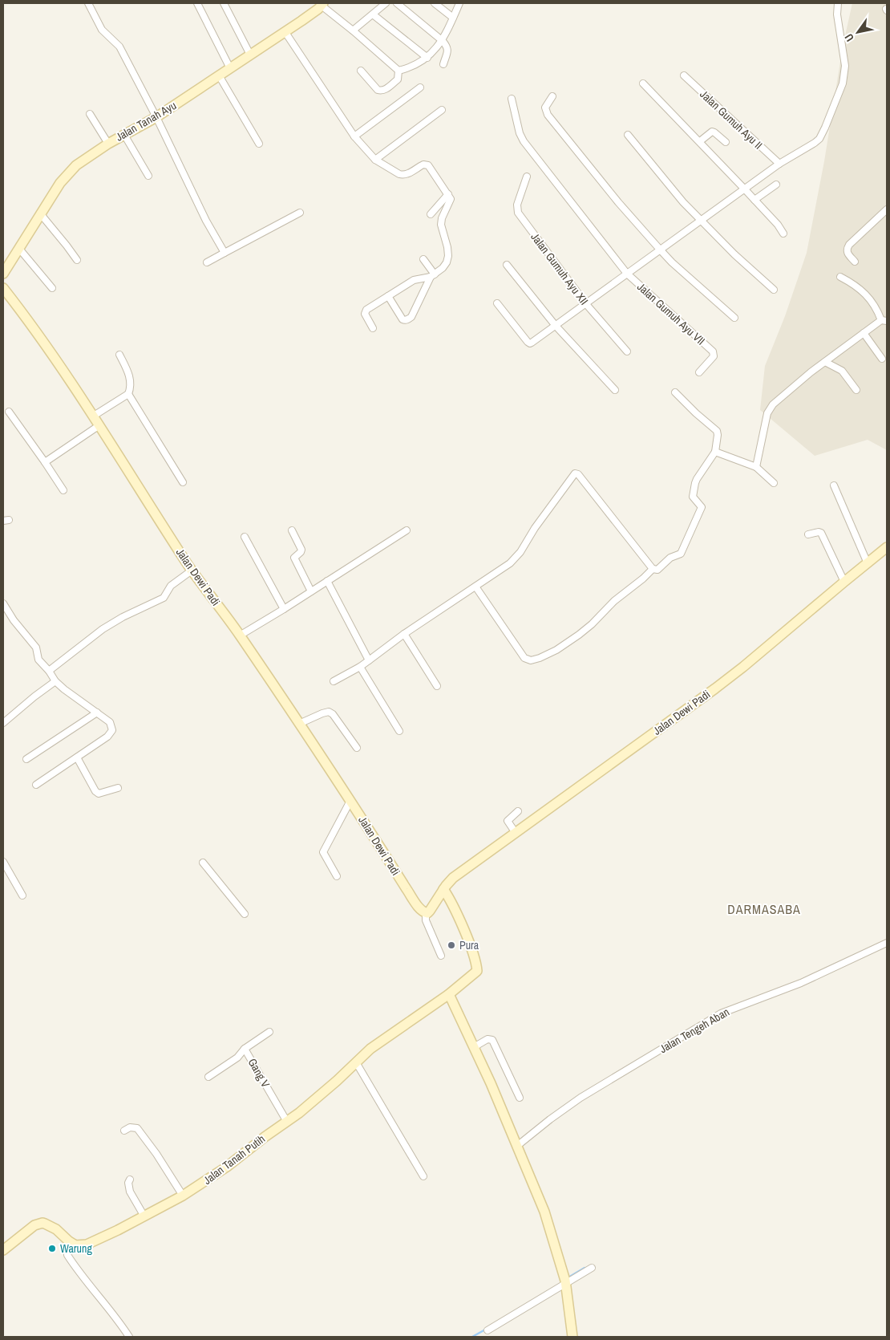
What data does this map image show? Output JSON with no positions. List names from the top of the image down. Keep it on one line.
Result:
{"streets":{"street":["Jalan Gumuh Ayu II","Jalan Tanah Ayu","Jalan Gumuh Ayu XII","Jalan Gumuh Ayu VII","Jalan Dewi Padi","Jalan Tengeh Aban","Gang V","Jalan Tanah Putih"]},"crossings":[["Jalan Dewi Padi","Jalan Tanah Putih"],["Gang V","Jalan Tanah Putih"]],"districts":["DARMASABA"],"places":["Pura","Warung"],"north":"bottom left"}
